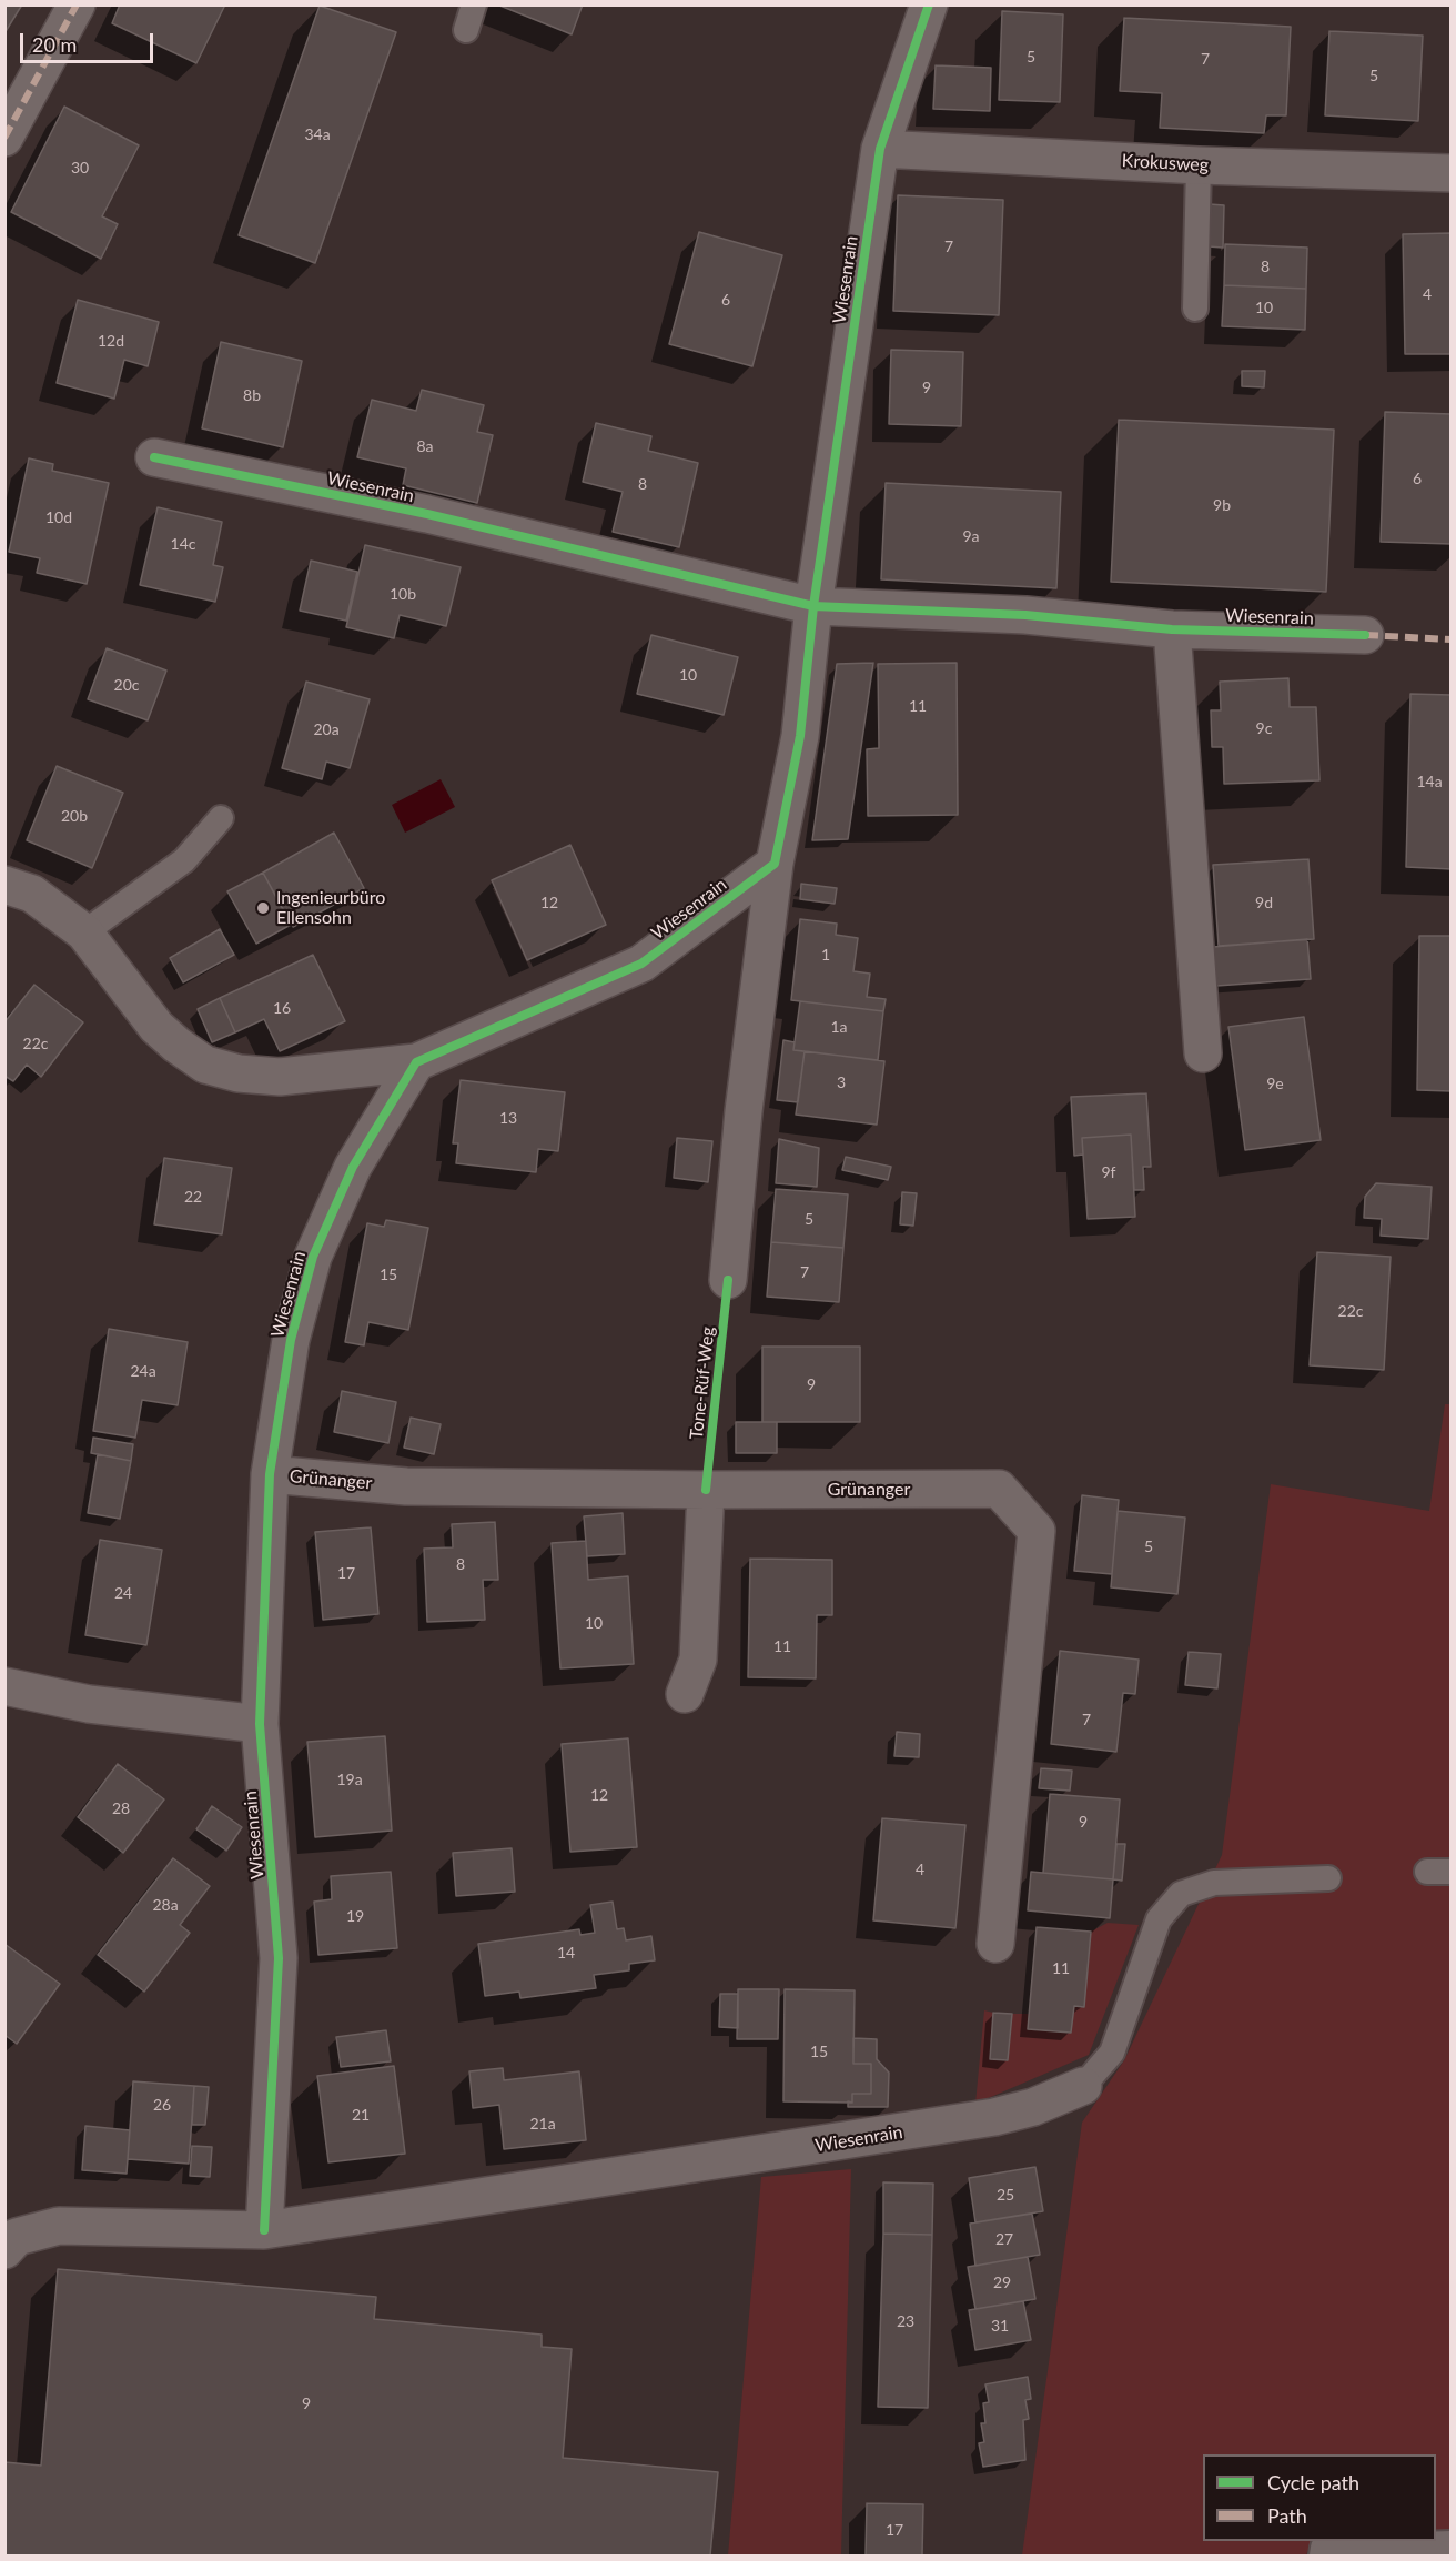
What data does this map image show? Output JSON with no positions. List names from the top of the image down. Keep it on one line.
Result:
{"streets":{"street":["Krokusweg","Wiesenrain","Grünanger"],"cycle path":["Tone-Rüf-Weg"]},"crossings":[["Krokusweg","Wiesenrain"],["Wiesenrain","Grünanger"]],"places":["Ingenieurbüro Ellensohn"],"house_numbers":["5","7","5","34a","30","7","8","4","6","10","12d","9","8b","8a","6","8","9b","10d","9a","14c","10b","10","20c","11","9c","20a","14a","20b","12","9d","1","16","1a","22c","3","9e","13","9f","22","5","7","15","22c","24a","9","5","8","17","24","10","11","7","19a","12","28","9","4","28a","19","14","11","15","26","21","21a","25","27","29","23","31","9","17"],"legend":["Cycle path","Path"],"scale_bar":"20 m"}
